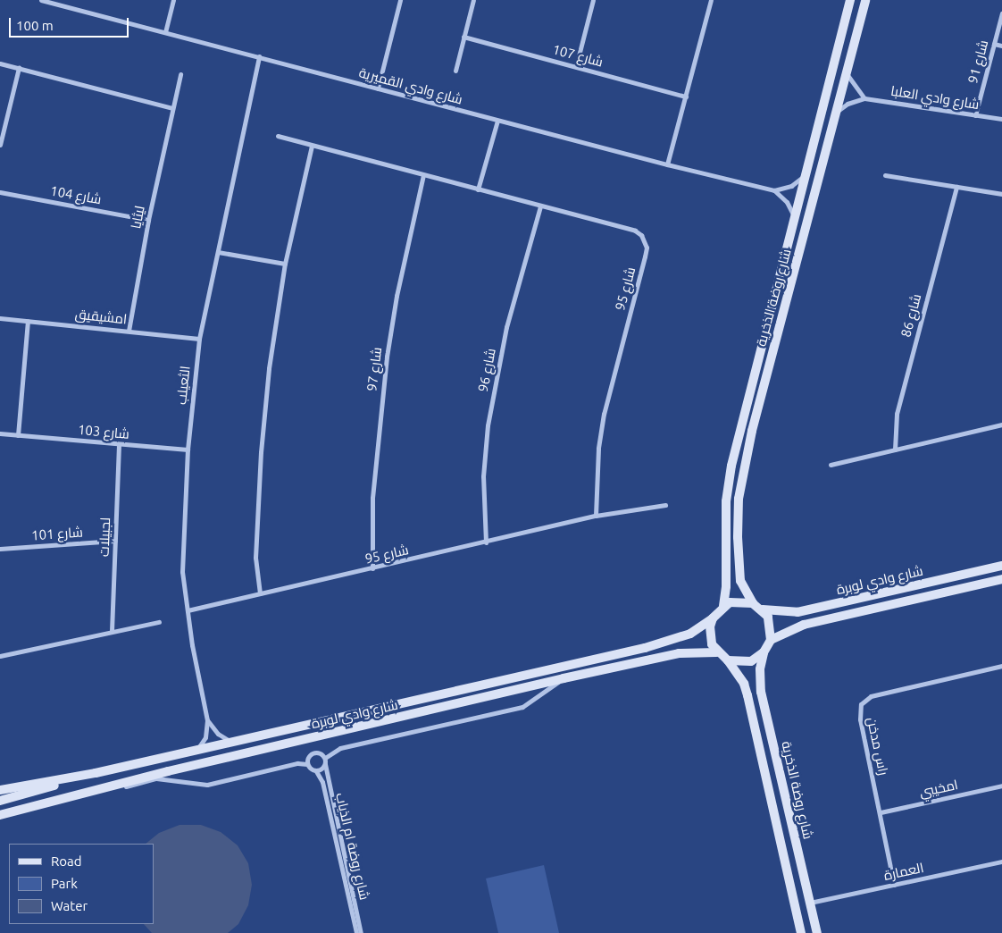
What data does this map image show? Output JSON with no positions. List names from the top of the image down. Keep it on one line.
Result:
{"streets":{"street":["شارع 107","شارع 91","شارع وادي القميرية","شارع وادي العلبا","شارع 104","ليثايا","شارع 95","شارع روضة الذخرية","شارع 86","امشيقيق","شارع 97","شارع 96","الثعيلب","شارع 103","شارع 101","لجبيلات","شارع وادي لوبرة","راس مدخن","امخيبي","شارع روضة ام الذياب","العمارة"]},"crossings":[["شارع 91","شارع وادي العلبا"],["شارع وادي القميرية","الثعيلب"],["شارع 104","ليثايا"],["ليثايا","امشيقيق"],["شارع 95","شارع 97"],["شارع 95","شارع 96"],["شارع 95","الثعيلب"],["شارع روضة الذخرية","شارع وادي لوبرة"],["شارع روضة الذخرية","العمارة"],["امشيقيق","الثعيلب"],["الثعيلب","شارع 103"],["الثعيلب","شارع وادي لوبرة"],["شارع 103","لجبيلات"],["شارع 101","لجبيلات"],["راس مدخن","امخيبي"],["راس مدخن","العمارة"]],"legend":["Road","Park","Water"],"scale_bar":"100 m"}
